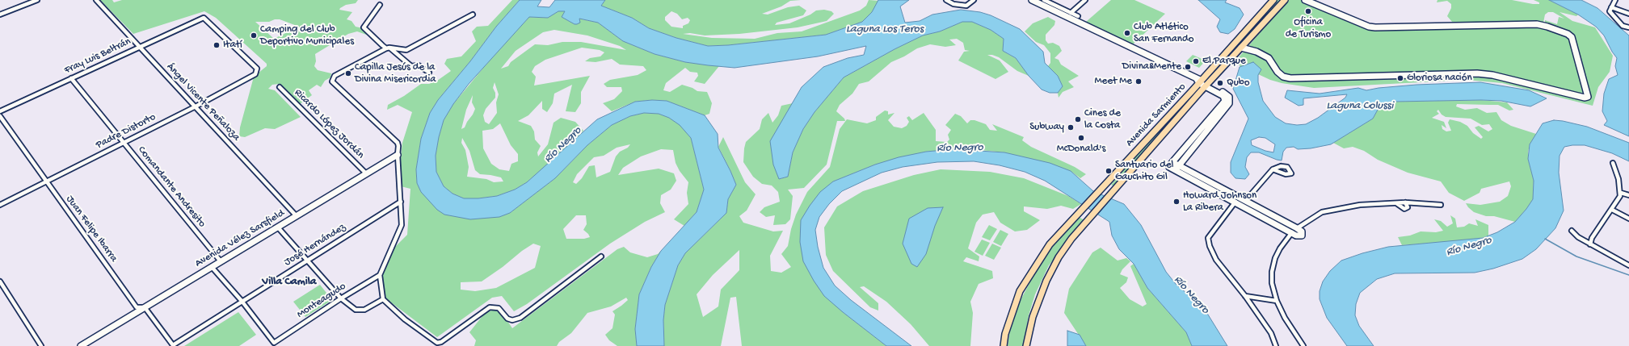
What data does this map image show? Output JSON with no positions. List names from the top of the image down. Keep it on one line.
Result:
{"streets":{"main road":["Avenida Sarmiento"],"street":["Fray Luis Beltrán","Ángel Vicente Peñaloza","Ricardo López Jordán","Padre Distorto","Comandante Andresito","Juan Felipe Ibarra","Avenida Vélez Sarsfield","José Hernández","Monteagudo"]},"crossings":[["Fray Luis Beltrán","Ángel Vicente Peñaloza"],["Fray Luis Beltrán","Padre Distorto"],["Fray Luis Beltrán","Comandante Andresito"],["Ángel Vicente Peñaloza","Padre Distorto"],["Ángel Vicente Peñaloza","Avenida Vélez Sarsfield"],["Ricardo López Jordán","Avenida Vélez Sarsfield"],["Padre Distorto","Comandante Andresito"],["Padre Distorto","Juan Felipe Ibarra"],["Comandante Andresito","Avenida Vélez Sarsfield"],["Juan Felipe Ibarra","Avenida Vélez Sarsfield"],["Juan Felipe Ibarra","José Hernández"],["Avenida Vélez Sarsfield","José Hernández"],["José Hernández","Monteagudo"]],"districts":["Villa Camila"],"water":["Laguna Los Teros","Laguna Colussi","Río Negro"],"places":["Oficina de Turismo","Club Atlético San Fernando","Camping del Club Deportivo Municipales","Itatí","El Parque","Divina&Mente","Capilla Jesús de la Divina Misericordia","Gloriosa nación","Meet Me","Qubo","Cines de la Costa","Subway","McDonald's","Santuario del Gauchito Gil","Howard Johnson La Ribera"]}
